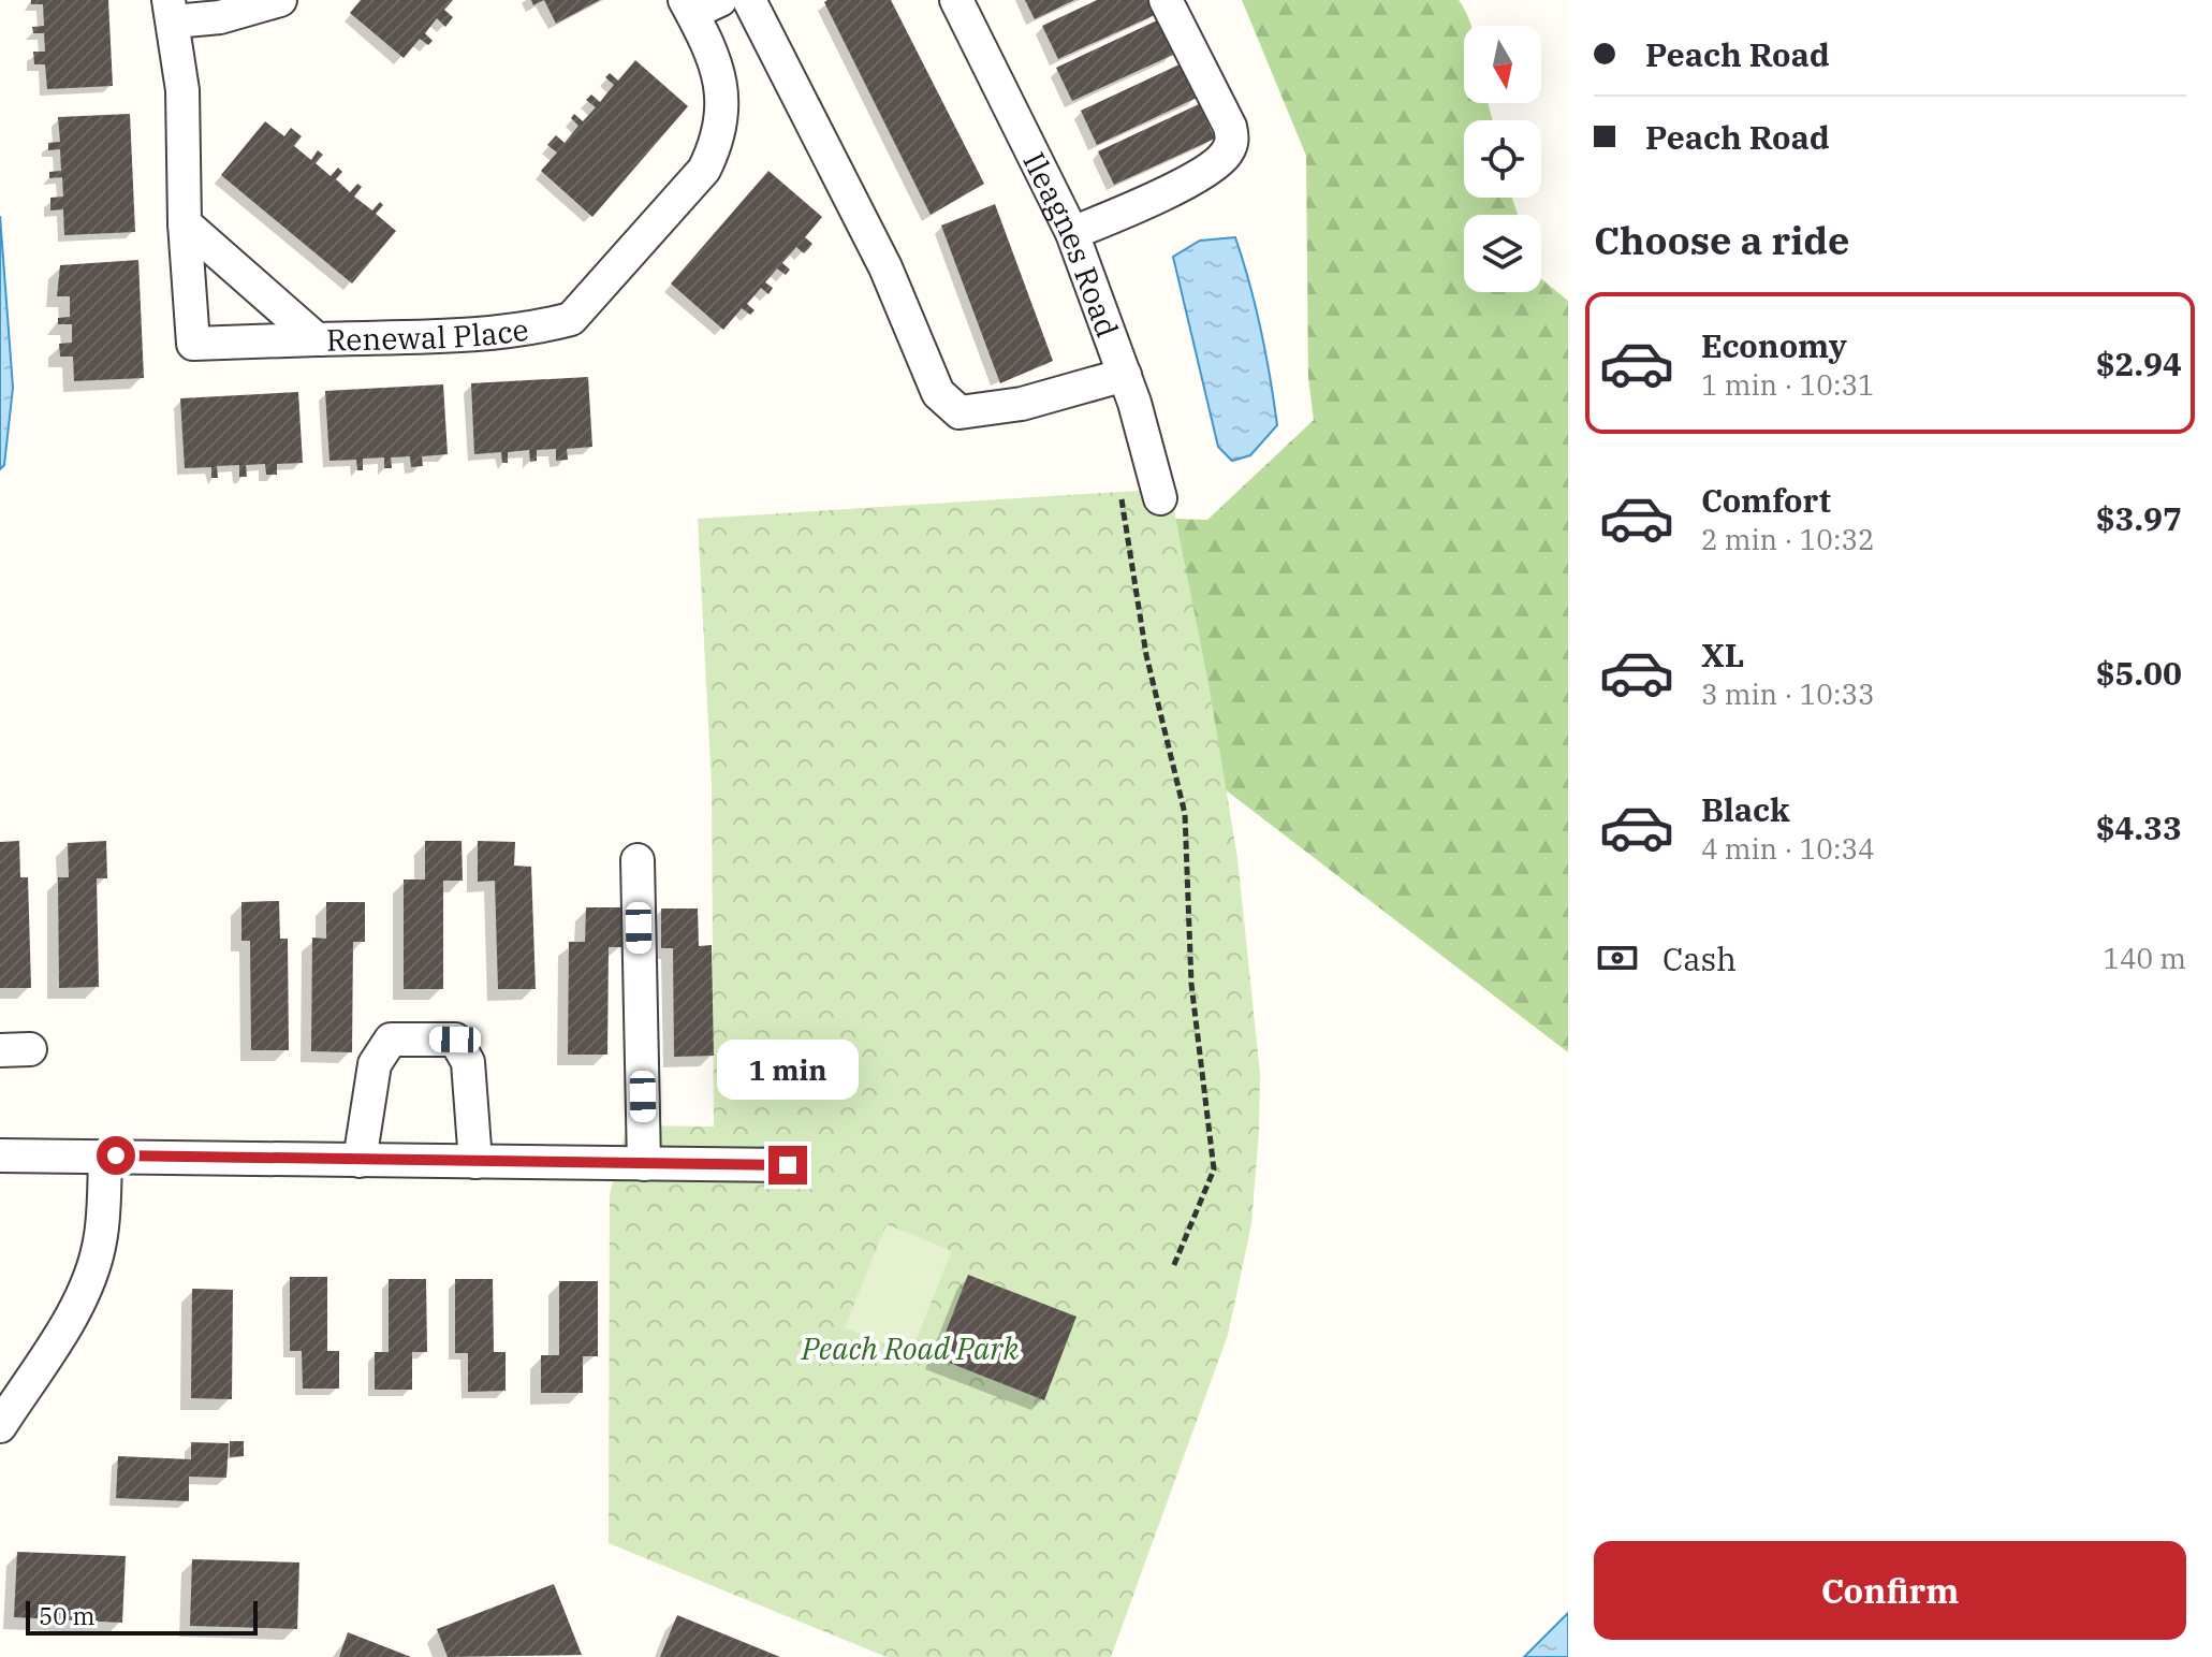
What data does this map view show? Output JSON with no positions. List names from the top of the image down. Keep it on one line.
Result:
{"streets":{"street":["Ileagnes Road","Renewal Place"]},"parks":["Peach Road Park"],"scale_bar":"50 m","north":"bottom","page":{"banner":["Peach Road","Peach Road"],"heading":"Choose a ride","list":[{"name":"Economy","note":"1 min · 10:31","value":"$2.94"},{"name":"Comfort","note":"2 min · 10:32","value":"$3.97"},{"name":"XL","note":"3 min · 10:33","value":"$5.00"},{"name":"Black","note":"4 min · 10:34","value":"$4.33"}],"pay":["Cash","140 m"],"bubble":"1 min","buttons":"Confirm","scale":"50 m"}}
